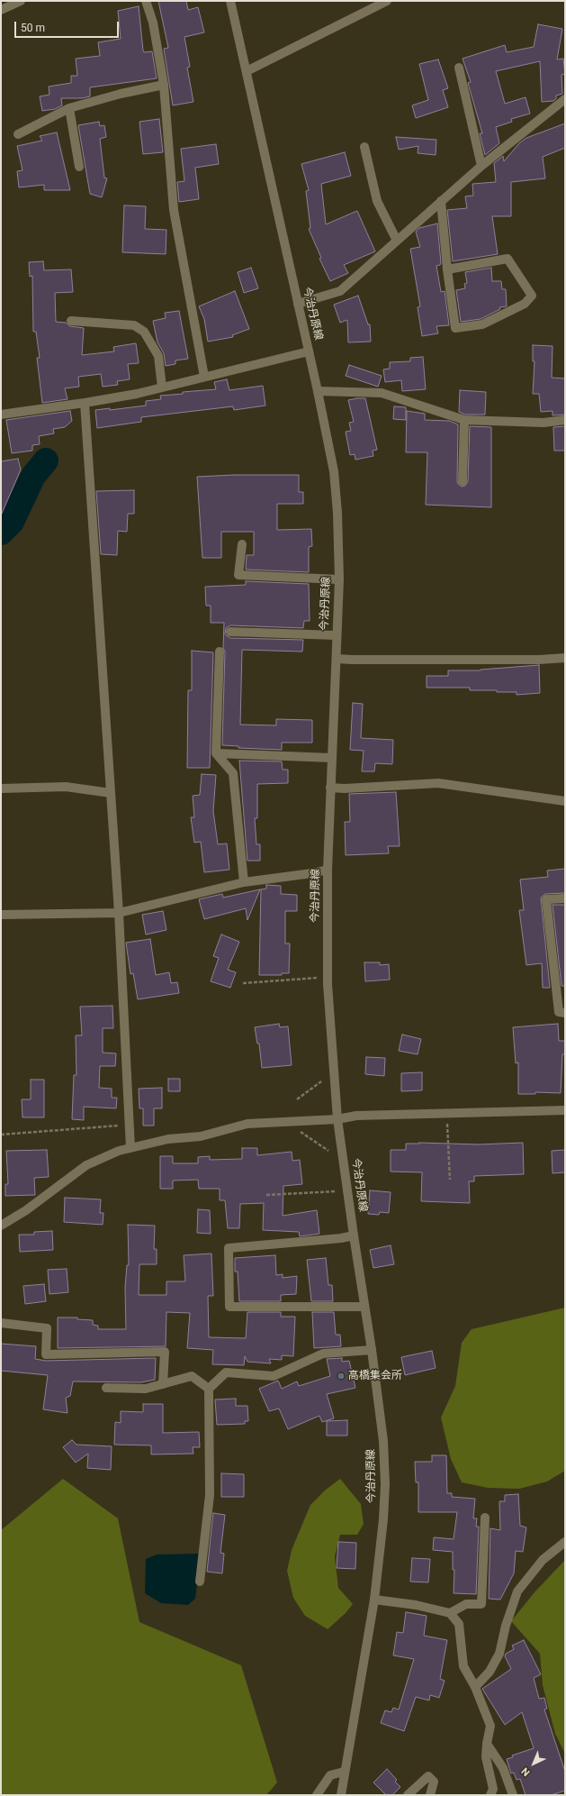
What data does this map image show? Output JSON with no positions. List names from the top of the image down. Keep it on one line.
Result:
{"streets":{"street":["今治丹原線"]},"places":["高橋集会所"],"scale_bar":"50 m","north":"bottom left"}
